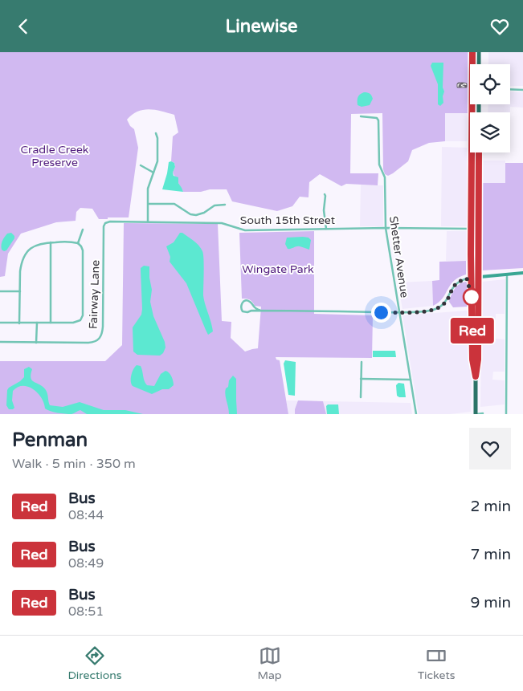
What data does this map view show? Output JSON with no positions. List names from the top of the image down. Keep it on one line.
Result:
{"streets":{"street":["South 15th Street","Shetter Avenue","Fairway Lane"]},"crossings":[["South 15th Street","Shetter Avenue"],["South 15th Street","Fairway Lane"]],"parks":["Cradle Creek Preserve","Wingate Park"],"lines":["bus line Red"],"page":{"header":"Linewise","on_map":"Red","heading":["Penman","Walk · 5 min · 350 m"],"list":[{"mark":"Red","name":"Bus","note":"08:44","value":"2 min"},{"mark":"Red","name":"Bus","note":"08:49","value":"7 min"},{"mark":"Red","name":"Bus","note":"08:51","value":"9 min"}],"tabs":["Directions","Map","Tickets"]}}
